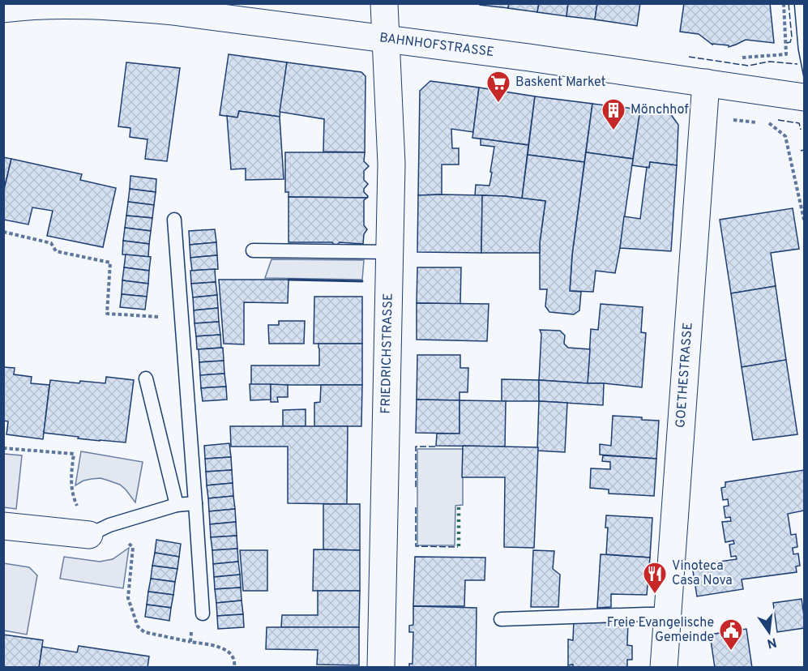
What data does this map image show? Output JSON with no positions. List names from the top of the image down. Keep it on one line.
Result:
{"streets":{"street":["BAHNHOFSTRASSE","FRIEDRICHSTRASSE","GOETHESTRASSE"]},"crossings":[["BAHNHOFSTRASSE","FRIEDRICHSTRASSE"],["BAHNHOFSTRASSE","GOETHESTRASSE"]],"places":{"supermarket":["Baskent Market"],"building":["Mönchhof"],"restaurant":["Vinoteca Casa Nova"],"public building":["Freie Evangelische Gemeinde"]},"north":"bottom"}
